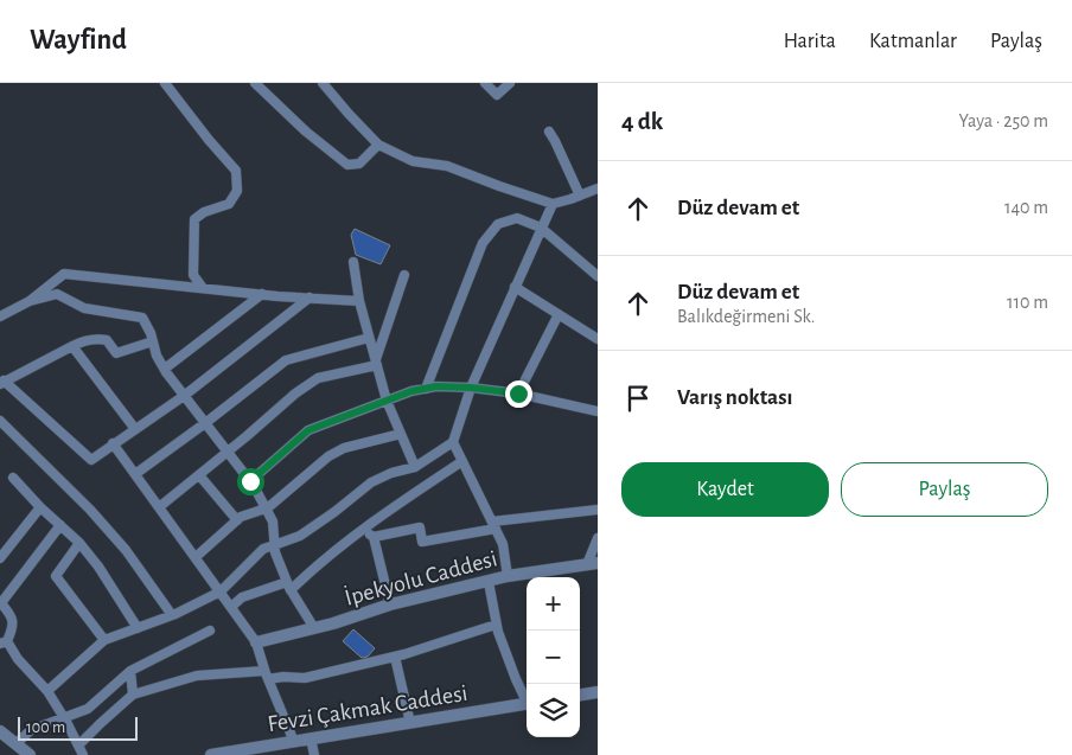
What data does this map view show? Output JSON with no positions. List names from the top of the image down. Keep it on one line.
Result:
{"streets":{"street":["İpekyolu Caddesi","Fevzi Çakmak Caddesi"]},"scale_bar":"100 m","page":{"header":"Wayfind","nav":["Harita","Katmanlar","Paylaş"],"heading":["4 dk","Yaya · 250 m"],"list":[["Düz devam et","140 m"],["Düz devam et","Balıkdeğirmeni Sk.","110 m"],"Varış noktası"],"buttons":["Kaydet","Paylaş"],"map_buttons":["+","−"],"scale":"100 m"}}
